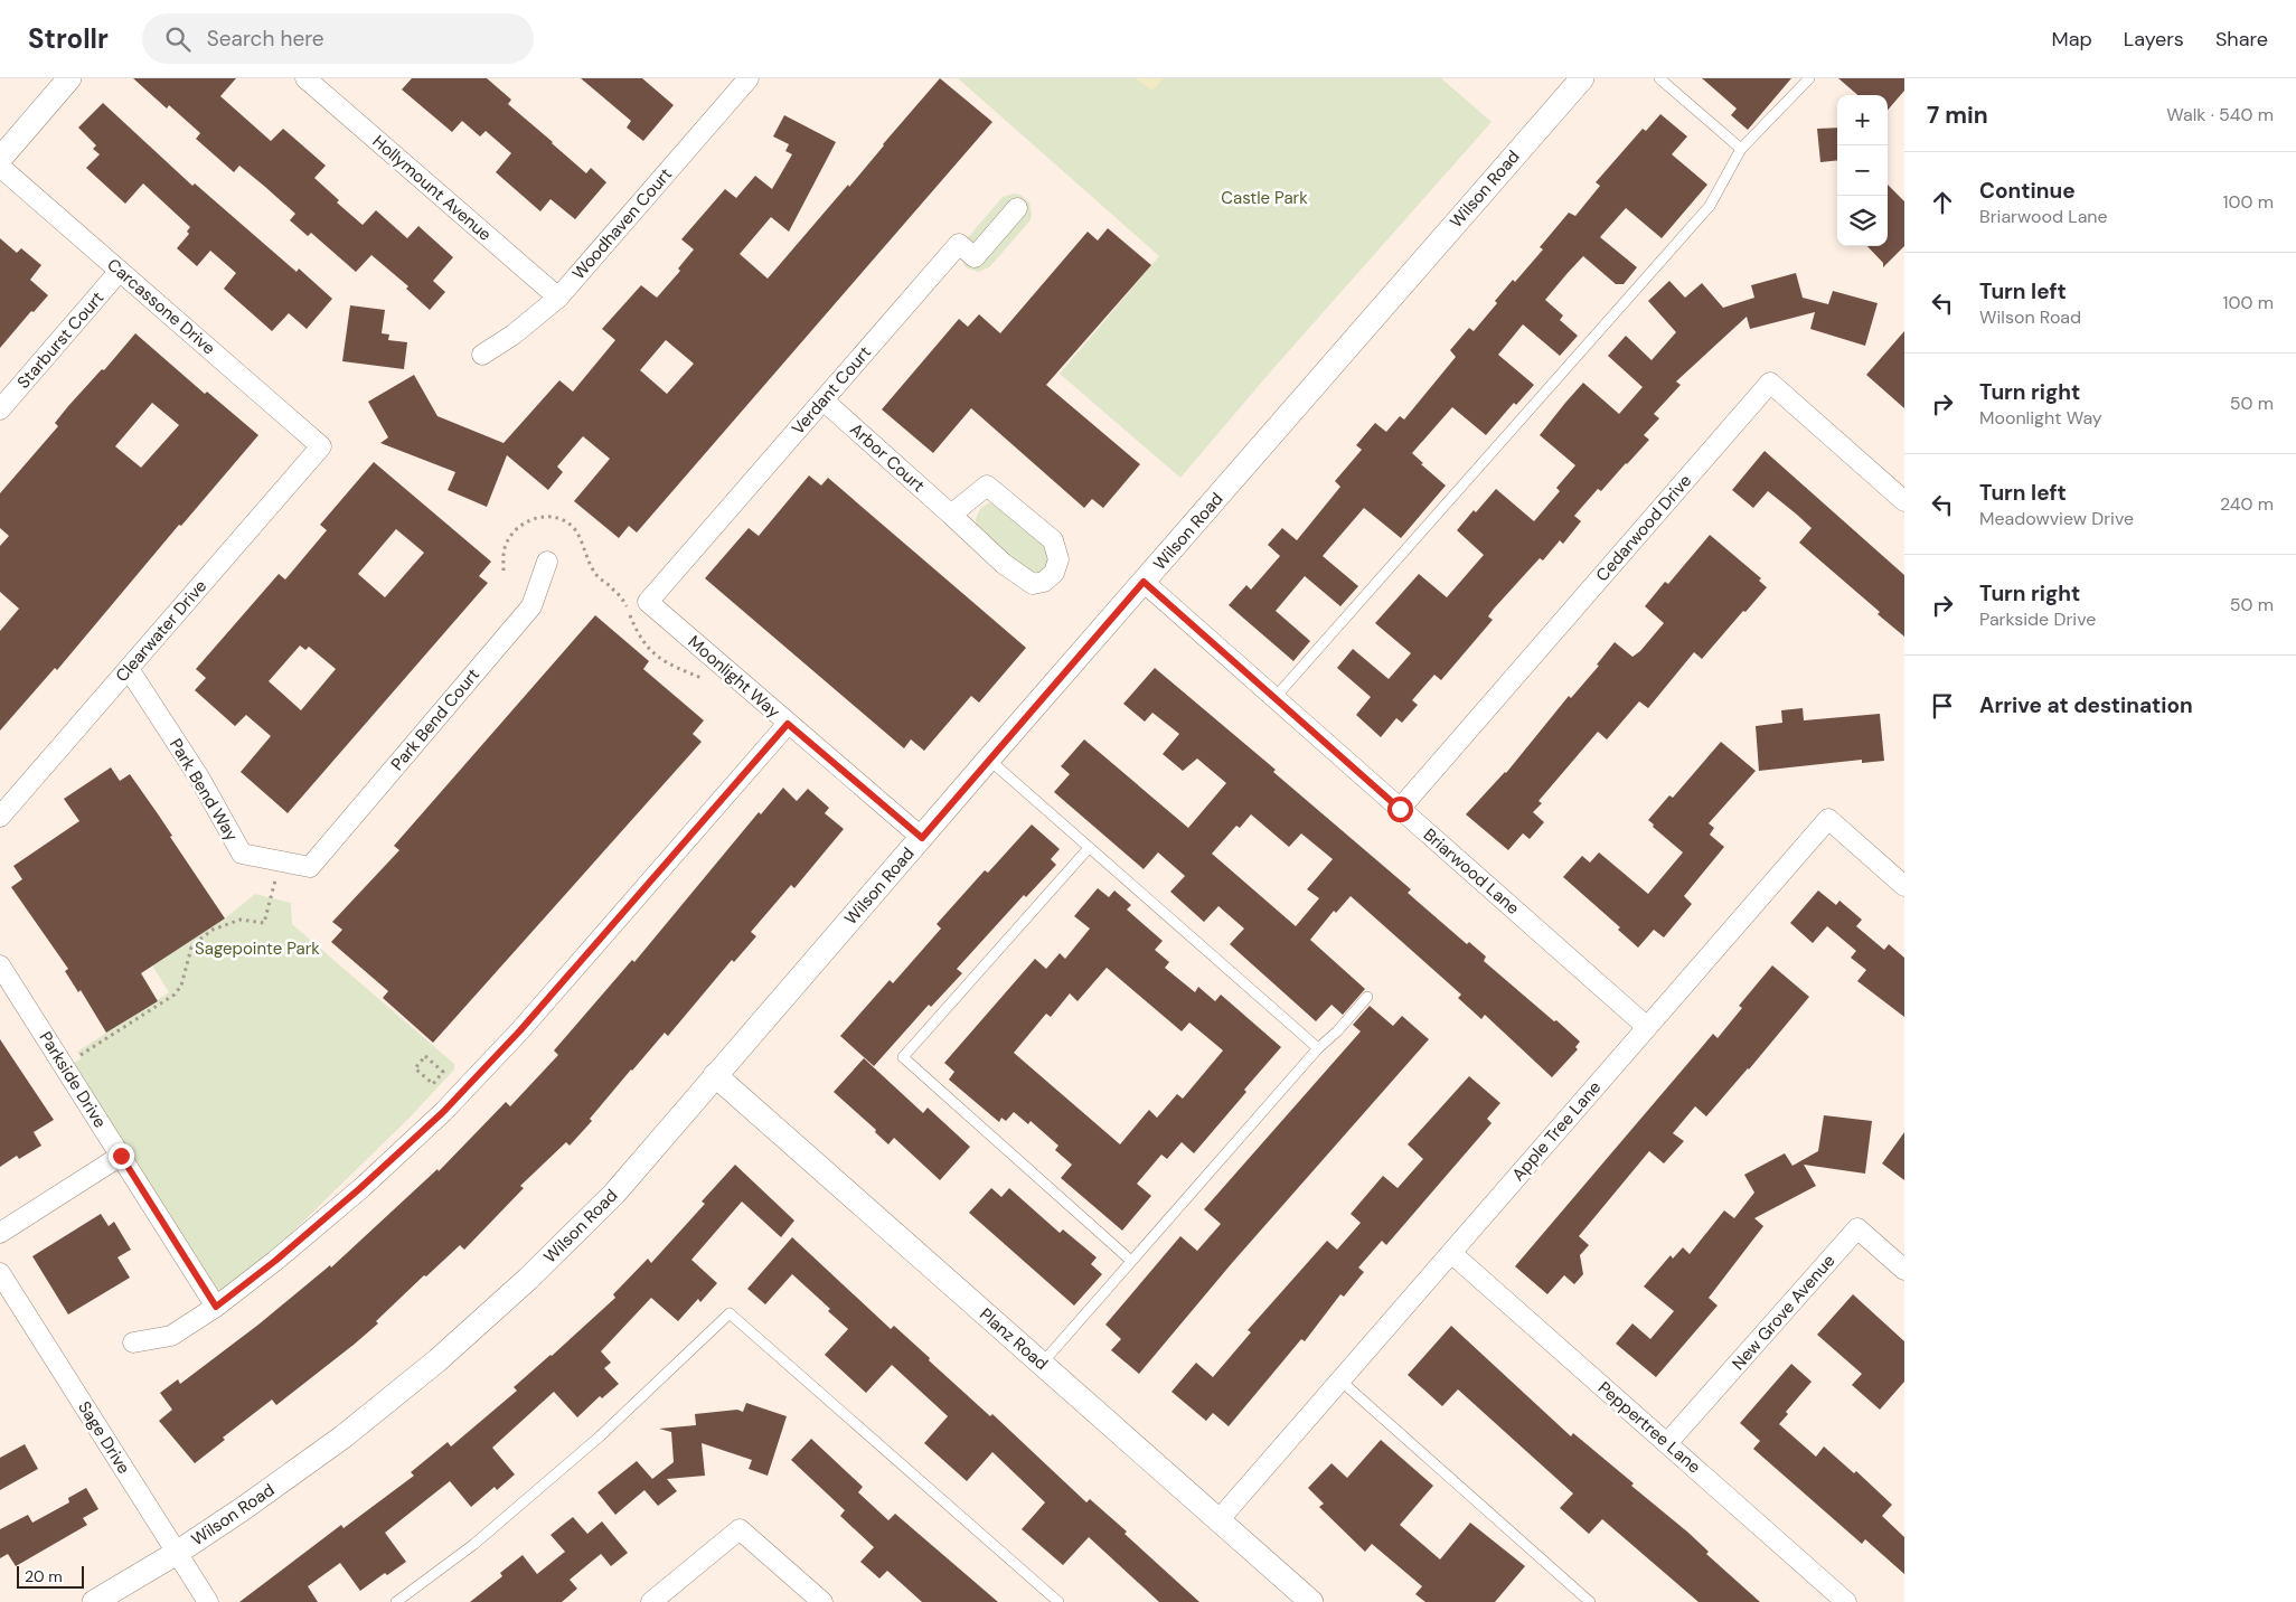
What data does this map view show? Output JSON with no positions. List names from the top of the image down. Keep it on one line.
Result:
{"streets":{"street":["Hollymount Avenue","Wilson Road","Woodhaven Court","Carcassone Drive","Starburst Court","Verdant Court","Arbor Court","Cedarwood Drive","Clearwater Drive","Moonlight Way","Park Bend Court","Park Bend Way","Briarwood Lane","Parkside Drive","Apple Tree Lane","New Grove Avenue","Planz Road","Peppertree Lane","Sage Drive"]},"crossings":[["Hollymount Avenue","Woodhaven Court"],["Wilson Road","Moonlight Way"],["Wilson Road","Briarwood Lane"],["Wilson Road","Planz Road"],["Wilson Road","Sage Drive"],["Carcassone Drive","Starburst Court"],["Carcassone Drive","Clearwater Drive"],["Verdant Court","Arbor Court"],["Verdant Court","Moonlight Way"],["Cedarwood Drive","Briarwood Lane"],["Clearwater Drive","Park Bend Way"],["Park Bend Court","Park Bend Way"],["Briarwood Lane","Apple Tree Lane"],["Apple Tree Lane","Planz Road"],["Apple Tree Lane","Peppertree Lane"],["New Grove Avenue","Peppertree Lane"]],"parks":["Castle Park","Sagepointe Park"],"scale_bar":"20 m","page":{"header":"Strollr","search":"Search here","nav":["Map","Layers","Share"],"heading":["7 min","Walk · 540 m"],"map_buttons":["+","−"],"list":[["Continue","Briarwood Lane","100 m"],["Turn left","Wilson Road","100 m"],["Turn right","Moonlight Way","50 m"],["Turn left","Meadowview Drive","240 m"],["Turn right","Parkside Drive","50 m"],"Arrive at destination"],"scale":"20 m"}}
